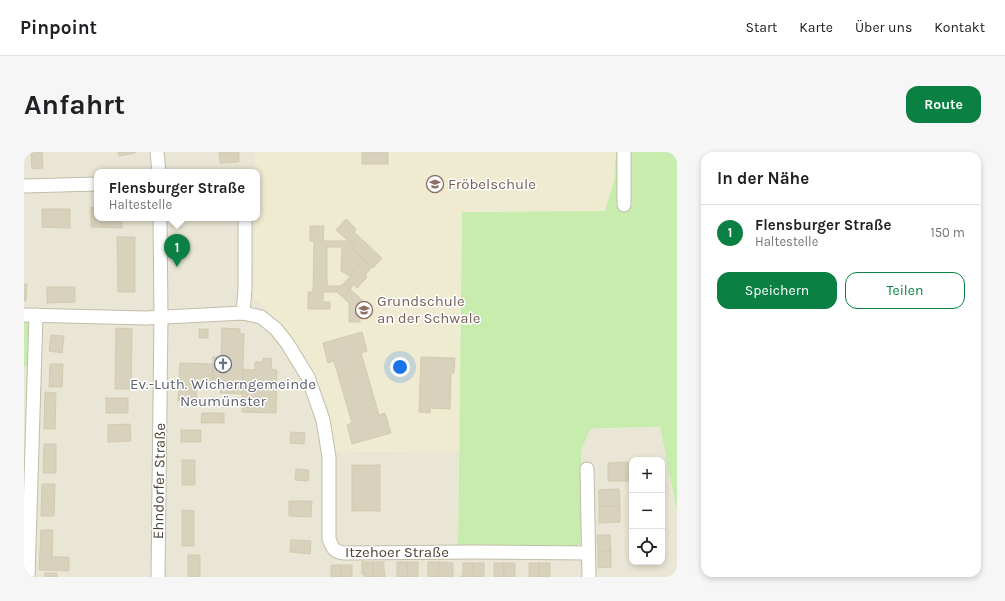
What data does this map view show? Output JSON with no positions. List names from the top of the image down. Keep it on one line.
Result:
{"streets":{"street":["Ehndorfer Straße","Itzehoer Straße"]},"crossings":[["Ehndorfer Straße","Itzehoer Straße"]],"places":{"school or university":["Fröbelschule","Grundschule an der Schwale"],"church":["Ev.-Luth. Wicherngemeinde Neumünster"]},"page":{"header":"Pinpoint","nav":["Start","Karte","Über uns","Kontakt"],"buttons":["Route",["Speichern","Teilen"]],"title":"Anfahrt","heading":"In der Nähe","popup":["Flensburger Straße","Haltestelle"],"list":[{"mark":"1","name":"Flensburger Straße","note":"Haltestelle","value":"150 m"}],"pins":"1","map_buttons":["+","−"]}}
